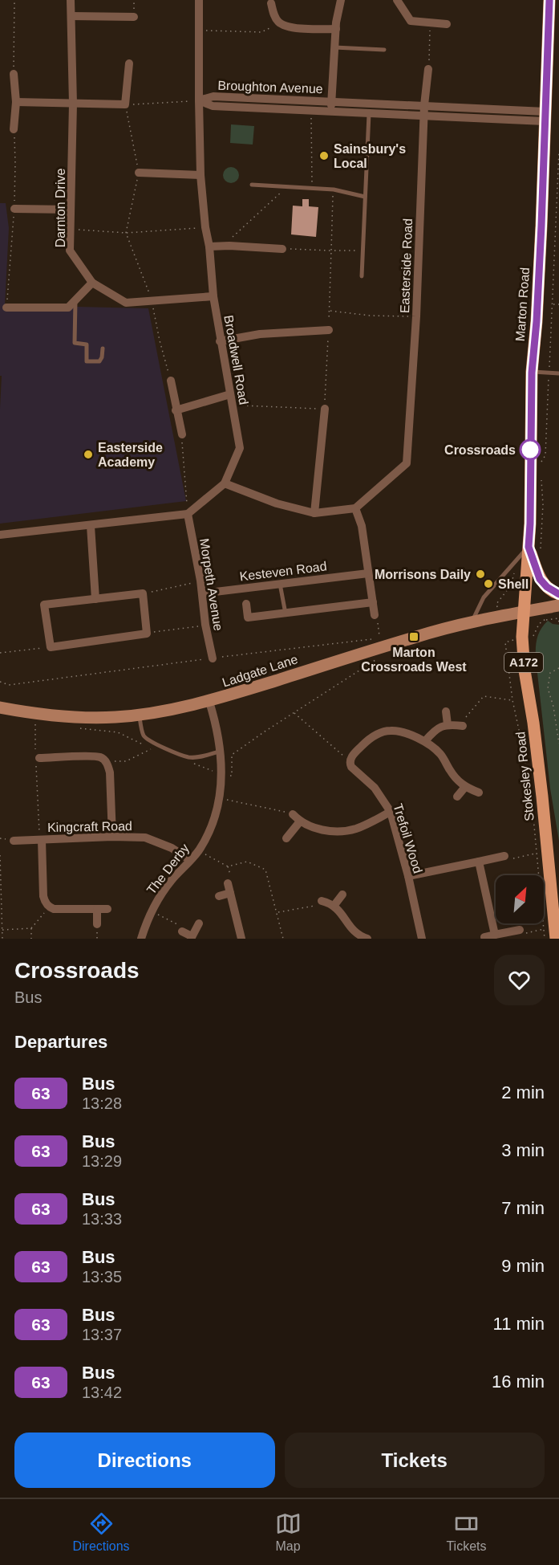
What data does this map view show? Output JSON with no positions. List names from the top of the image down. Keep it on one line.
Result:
{"streets":{"main road":["Marton Road","A172","Ladgate Lane","Stokesley Road"],"street":["Broughton Avenue","Darnton Drive","Easterside Road","Broadwell Road","Kesteven Road","Morpeth Avenue","Kingcraft Road","Trefoil Wood","The Derby"]},"crossings":[["Broughton Avenue","Easterside Road"],["Broughton Avenue","Marton Road"],["Broughton Avenue","Broadwell Road"],["Darnton Drive","Broadwell Road"],["Marton Road","A172"],["Marton Road","Ladgate Lane"],["Marton Road","Stokesley Road"],["Broadwell Road","Morpeth Avenue"],["Kesteven Road","Morpeth Avenue"],["Ladgate Lane","Stokesley Road"],["Ladgate Lane","The Derby"],["Kingcraft Road","The Derby"]],"places":{"other":["Sainsbury's Local","Crossroads","Easterside Academy","Morrisons Daily","Shell"],"transit":["Marton Crossroads West"]},"lines":["bus line 63"],"north":"top right","page":{"heading":[["Crossroads","Bus"],"Departures"],"list":[{"mark":"63","name":"Bus","note":"13:28","value":"2 min"},{"mark":"63","name":"Bus","note":"13:29","value":"3 min"},{"mark":"63","name":"Bus","note":"13:33","value":"7 min"},{"mark":"63","name":"Bus","note":"13:35","value":"9 min"},{"mark":"63","name":"Bus","note":"13:37","value":"11 min"},{"mark":"63","name":"Bus","note":"13:42","value":"16 min"}],"buttons":["Directions","Tickets"],"tabs":["Directions","Map","Tickets"]}}
